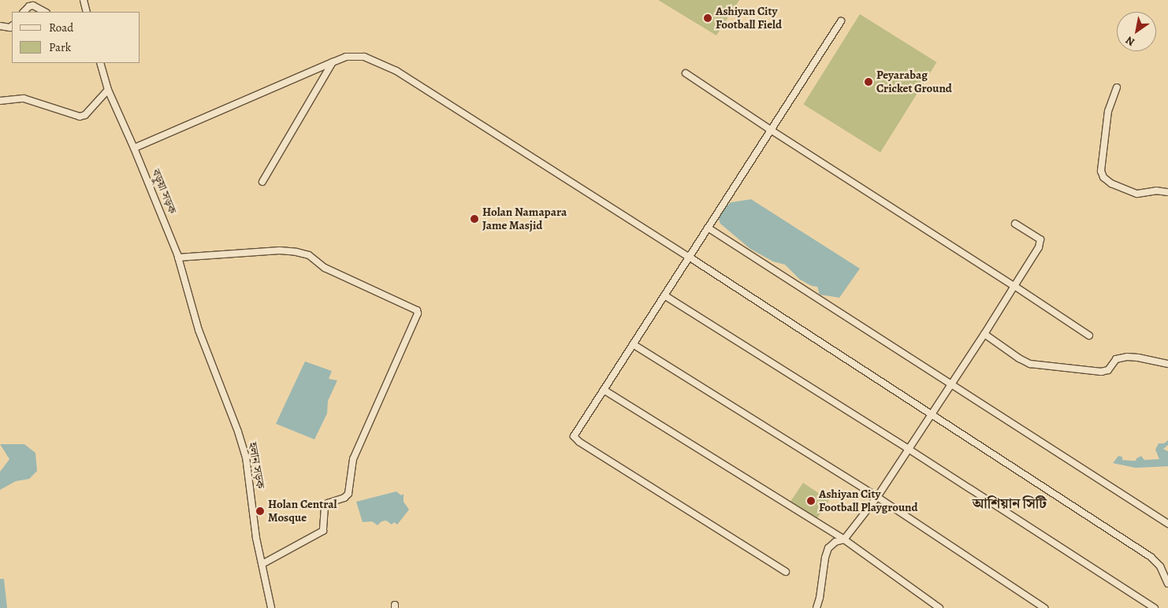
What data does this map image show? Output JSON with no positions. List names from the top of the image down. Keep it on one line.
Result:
{"streets":{"street":["বড়ুয়া সড়ক","হলান সড়ক"]},"crossings":[["বড়ুয়া সড়ক","হলান সড়ক"]],"districts":["আশিয়ান সিটি"],"places":["Ashiyan City Football Field","Peyarabag Cricket Ground","Holan Namapara Jame Masjid","Ashiyan City Football Playground","Holan Central Mosque"],"legend":["Road","Park"],"north":"bottom left"}
